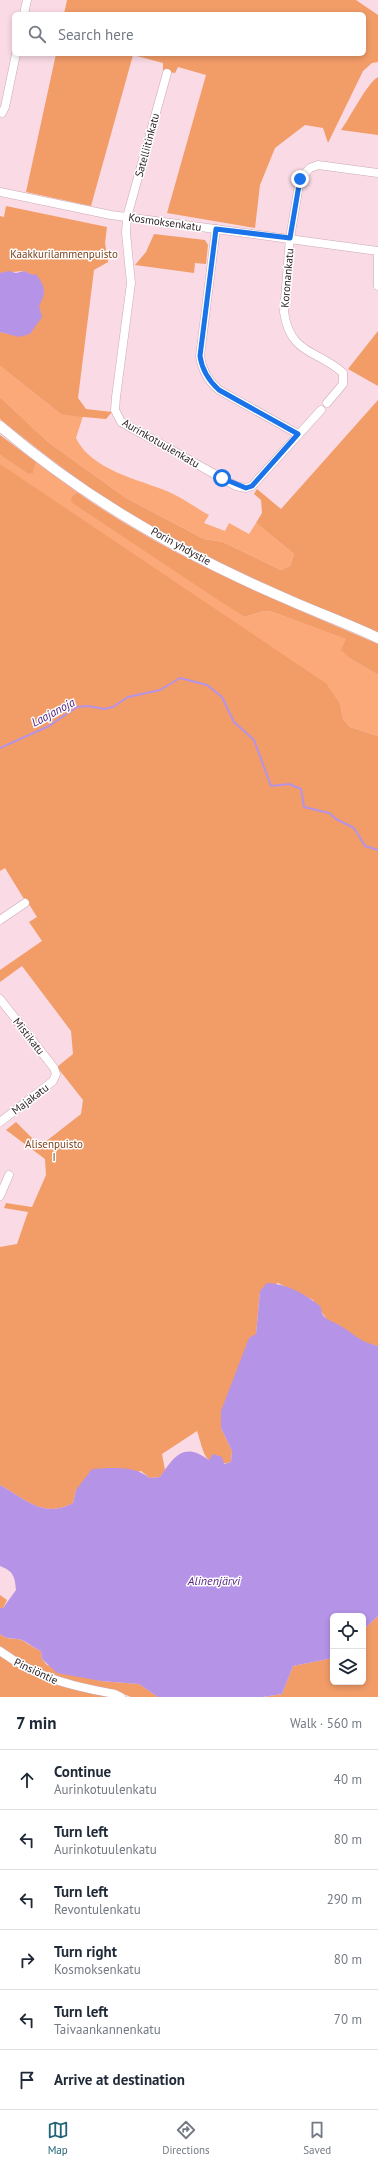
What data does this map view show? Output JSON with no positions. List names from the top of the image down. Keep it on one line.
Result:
{"streets":{"main road":["Porin yhdystie"],"street":["Satelliitinkatu","Kosmoksenkatu","Koronankatu","Aurinkotuulenkatu","Mistikatu","Majakatu","Pinsiöntie"]},"crossings":[["Satelliitinkatu","Kosmoksenkatu"],["Satelliitinkatu","Aurinkotuulenkatu"],["Kosmoksenkatu","Koronankatu"],["Kosmoksenkatu","Aurinkotuulenkatu"],["Mistikatu","Majakatu"]],"water":["Laajanoja","Alinenjärvi"],"parks":["Kaakkurilammenpuisto","Alisenpuisto I"],"page":{"search":"Search here","heading":["7 min","Walk · 560 m"],"list":[["Continue","Aurinkotuulenkatu","40 m"],["Turn left","Aurinkotuulenkatu","80 m"],["Turn left","Revontulenkatu","290 m"],["Turn right","Kosmoksenkatu","80 m"],["Turn left","Taivaankannenkatu","70 m"],"Arrive at destination"],"nav":["Map","Directions","Saved"]}}
